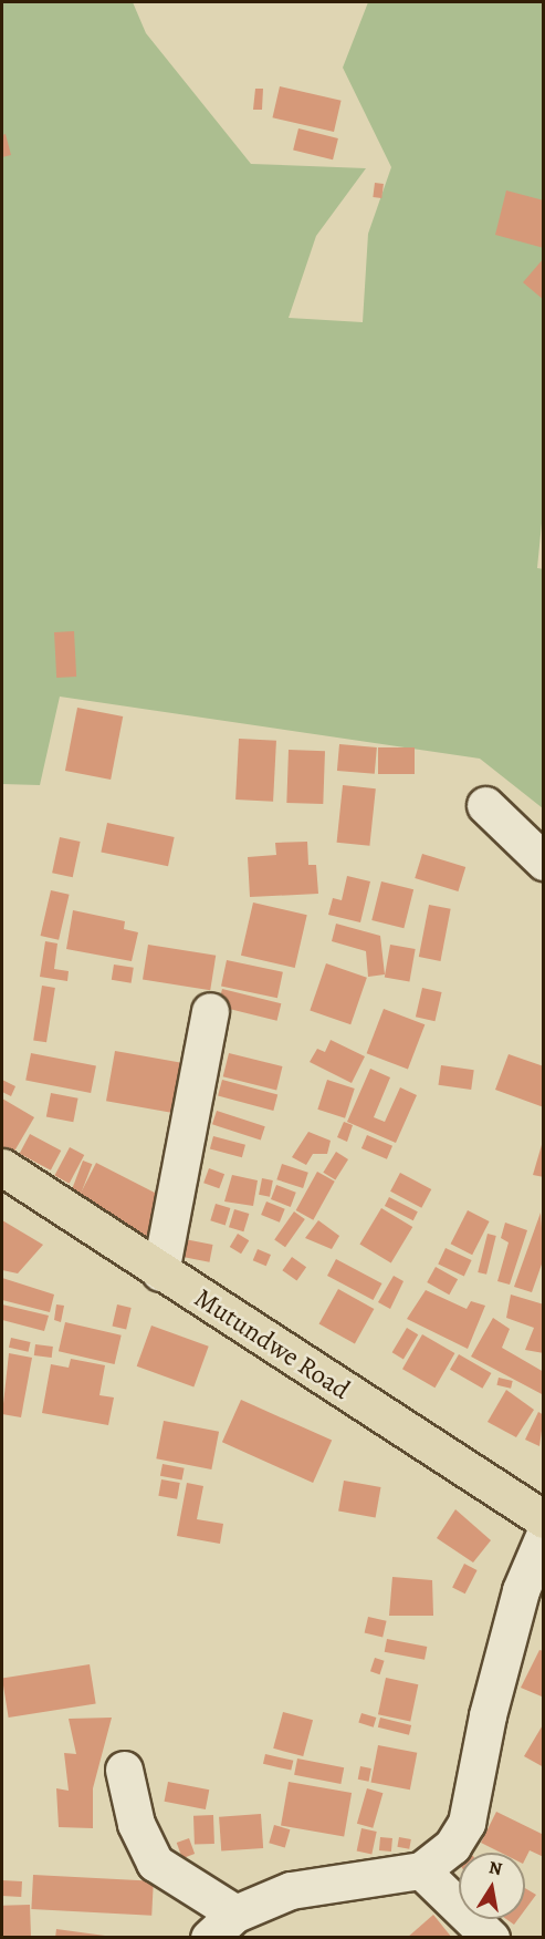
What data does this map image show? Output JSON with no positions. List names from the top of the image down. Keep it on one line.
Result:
{"streets":{"main road":["Mutundwe Road"]},"north":"top"}
